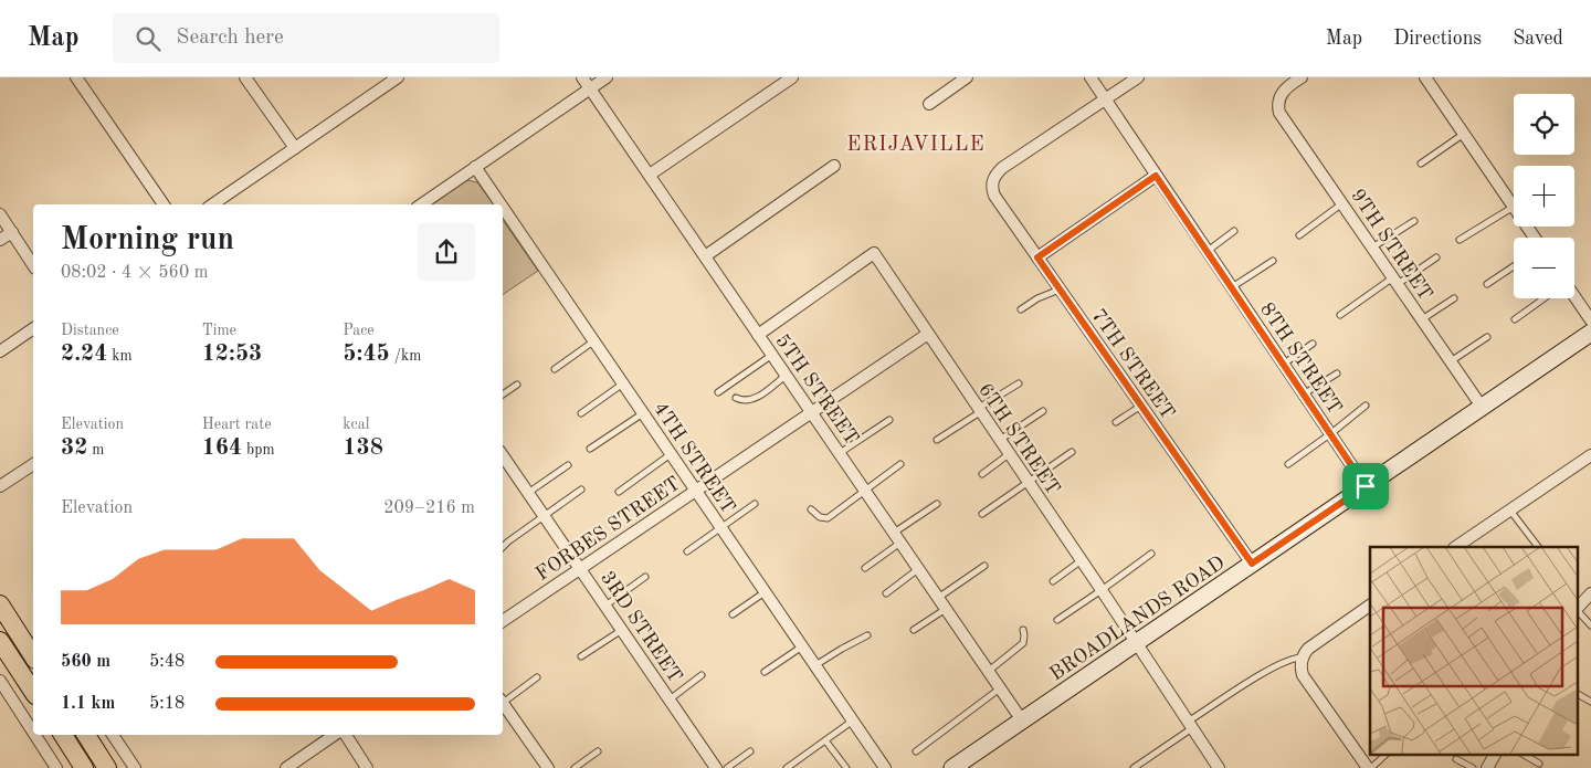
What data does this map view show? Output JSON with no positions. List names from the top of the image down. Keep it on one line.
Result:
{"streets":{"main road":["BROADLANDS ROAD"],"street":["9TH STREET","8TH STREET","7TH STREET","5TH STREET","6TH STREET","4TH STREET","FORBES STREET","3RD STREET"]},"crossings":[["9TH STREET","BROADLANDS ROAD"],["8TH STREET","7TH STREET"],["8TH STREET","BROADLANDS ROAD"],["7TH STREET","BROADLANDS ROAD"],["5TH STREET","6TH STREET"],["5TH STREET","FORBES STREET"],["5TH STREET","BROADLANDS ROAD"],["6TH STREET","FORBES STREET"],["6TH STREET","BROADLANDS ROAD"],["4TH STREET","FORBES STREET"],["FORBES STREET","3RD STREET"]],"districts":["ERIJAVILLE"],"page":{"header":"Map","search":"Search here","nav":["Map","Directions","Saved"],"map_buttons":["+","−"],"heading":["Morning run","08:02 · 4 × 560 m"],"stats":[["Distance","2.24 km"],["Time","12:53"],["Pace","5:45 /km"],["Elevation","32 m"],["Heart rate","164 bpm"],["kcal","138"]],"chart":["Elevation","209–216 m"],"list":[{"name":"560 m","note":"5:48"},{"name":"1.1 km","note":"5:18"}]}}
